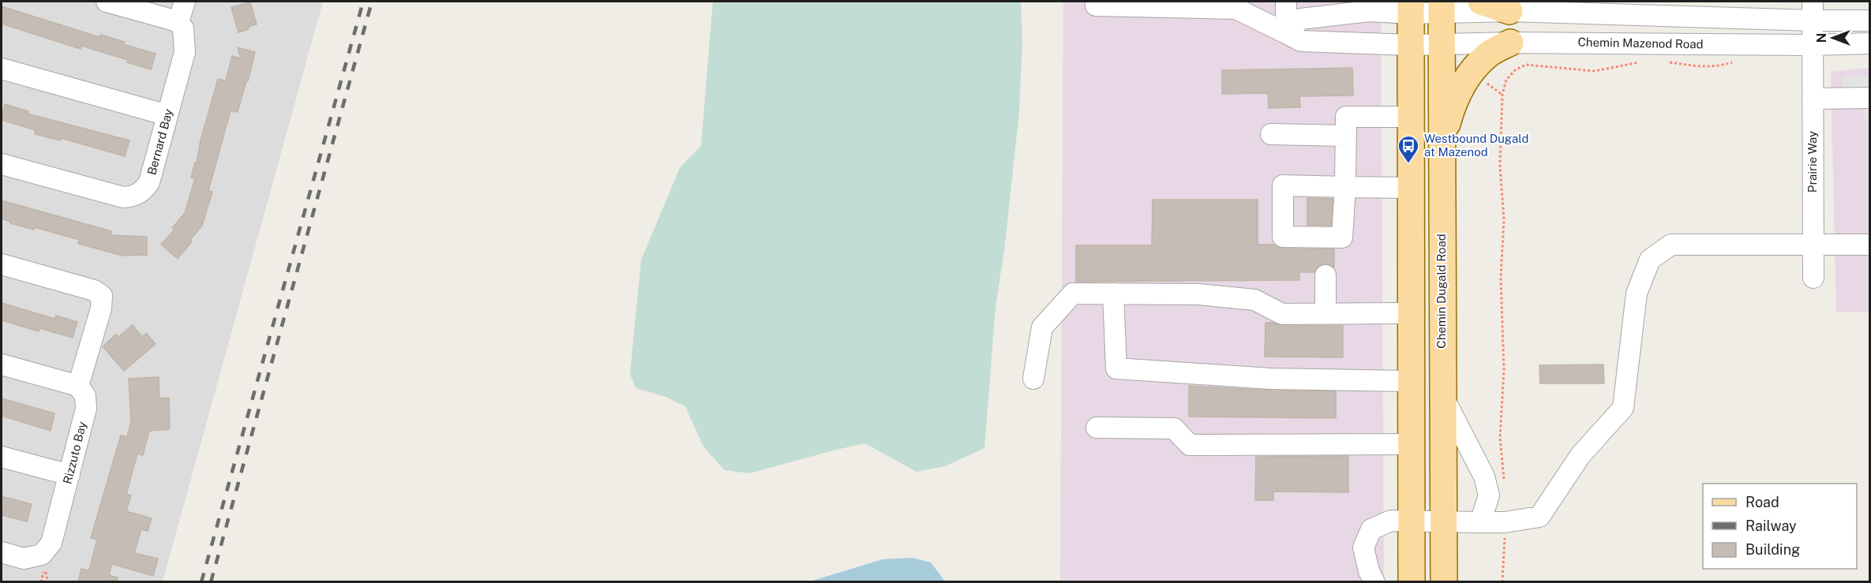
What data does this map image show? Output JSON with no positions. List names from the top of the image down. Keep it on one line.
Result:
{"streets":{"main road":["Chemin Dugald Road"],"street":["Chemin Mazenod Road","Bernard Bay","Prairie Way","Rizzuto Bay"]},"crossings":[["Chemin Mazenod Road","Prairie Way"],["Chemin Mazenod Road","Chemin Dugald Road"]],"places":{"bus stop":["Westbound Dugald at Mazenod"]},"legend":["Road","Railway","Building"],"north":"left"}
